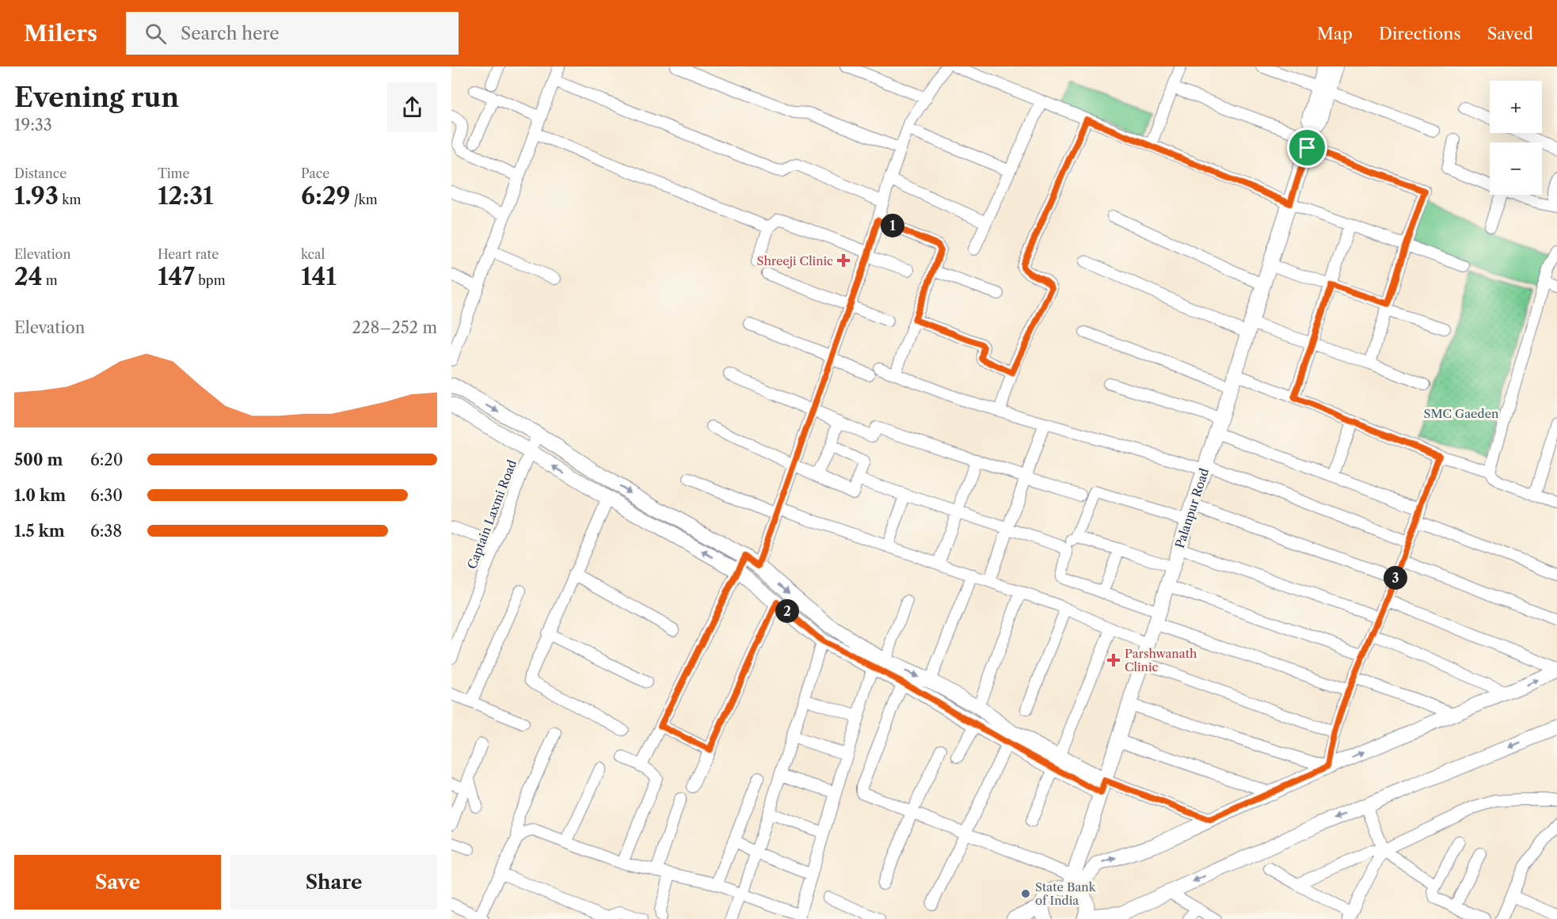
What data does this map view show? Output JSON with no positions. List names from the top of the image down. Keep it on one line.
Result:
{"streets":{"street":["Palanpur Road","Captain Laxmi Road"]},"parks":["SMC Gaeden"],"places":{"health":["Shreeji Clinic","Parshwanath Clinic"],"other":["State Bank of India"]},"page":{"header":"Milers","search":"Search here","nav":["Map","Directions","Saved"],"heading":["Evening run","19:33"],"map_buttons":["+","−"],"stats":[["Distance","1.93 km"],["Time","12:31"],["Pace","6:29 /km"],["Elevation","24 m"],["Heart rate","147 bpm"],["kcal","141"]],"pins":["1","3","2"],"chart":["Elevation","228–252 m"],"list":[{"name":"500 m","note":"6:20"},{"name":"1.0 km","note":"6:30"},{"name":"1.5 km","note":"6:38"}],"buttons":["Save","Share"]}}
